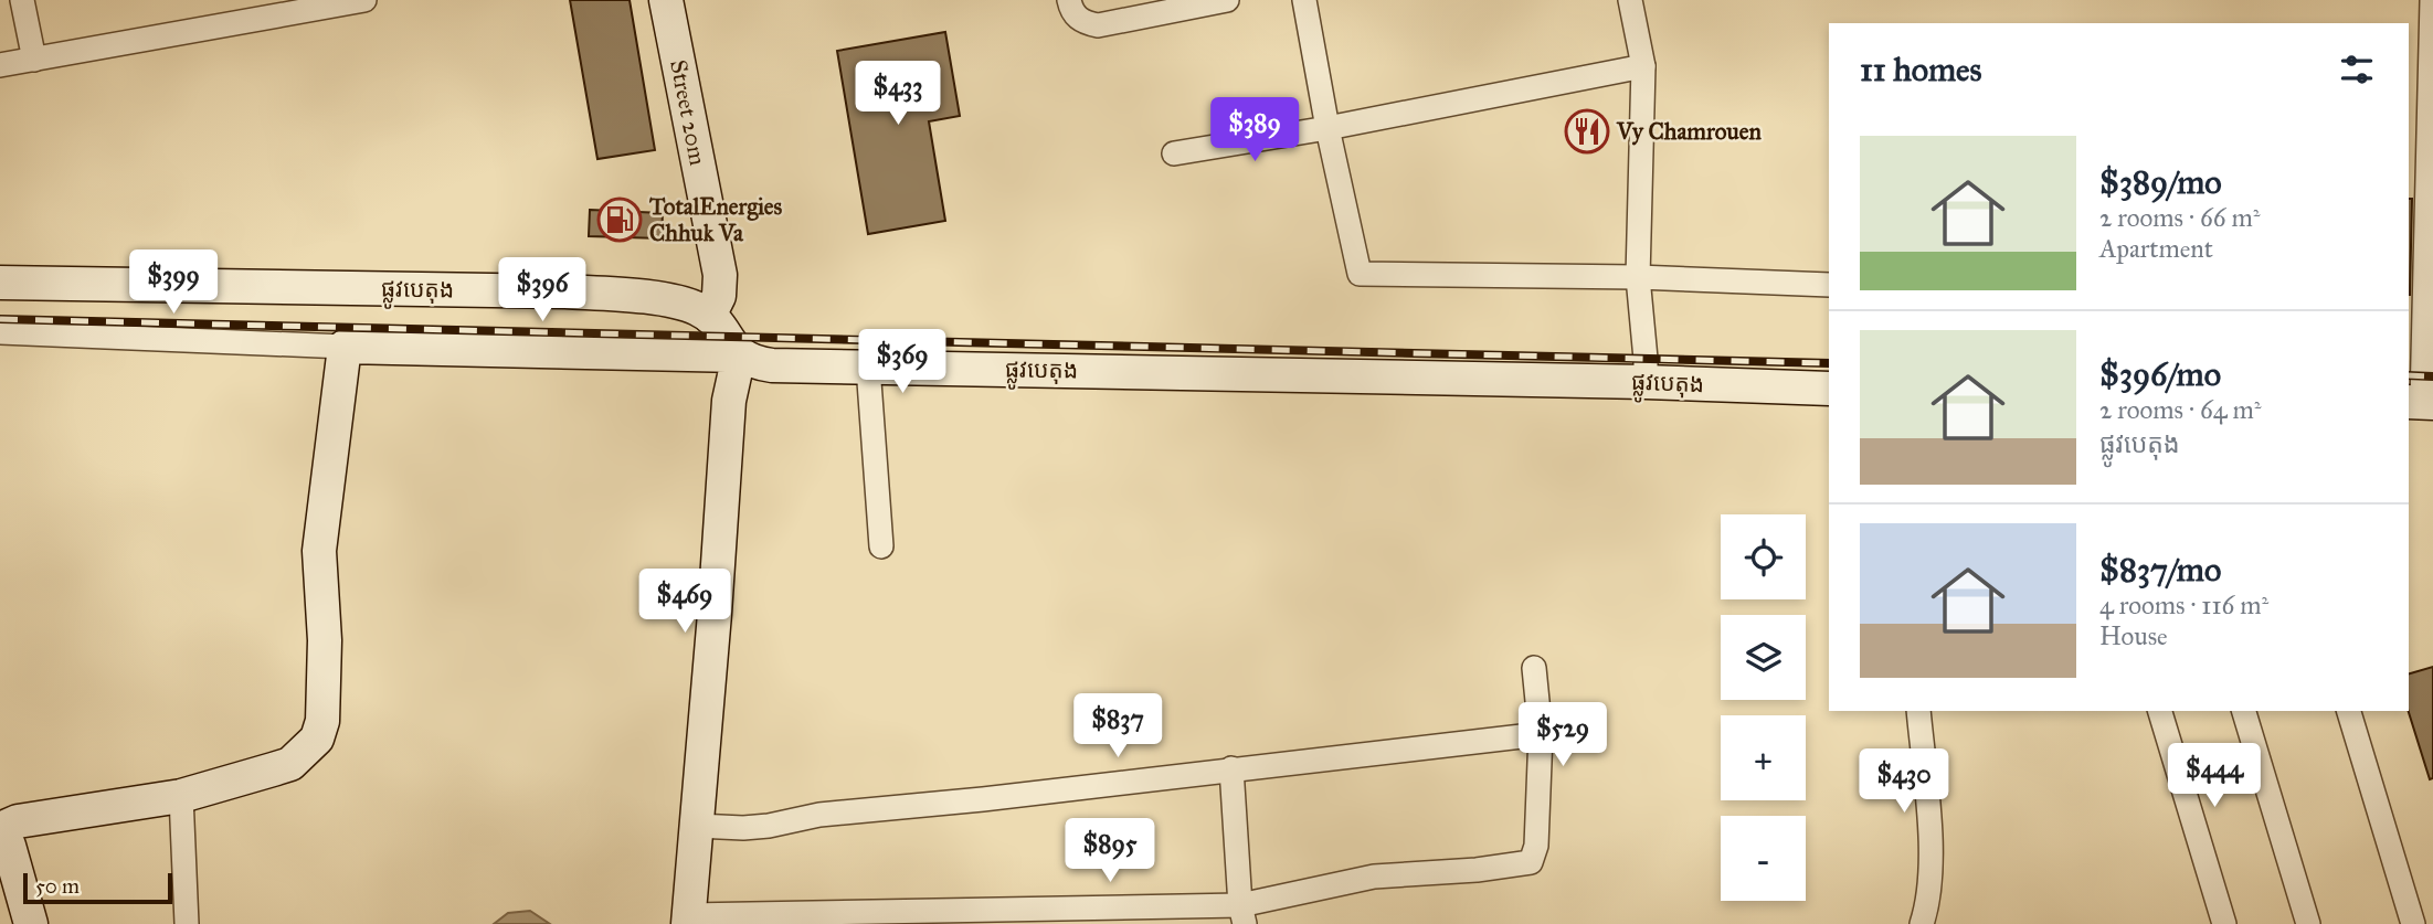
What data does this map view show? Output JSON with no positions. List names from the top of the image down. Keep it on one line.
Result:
{"streets":{"street":["Street 20m","ផ្លូវបេតុង"]},"crossings":[["Street 20m","ផ្លូវបេតុង"]],"places":{"restaurant":["Vy Chamrouen"],"fuel station":["TotalEnergies Chhuk Va"]},"scale_bar":"50 m","page":{"heading":"11 homes","price":["$433","$389","$399","$396","$369","$469","$837","$529","$444","$430","$895"],"list":[{"name":"$389/mo","note":"2 rooms · 66 m² · Apartment"},{"name":"$396/mo","note":"2 rooms · 64 m² · ផ្លូវបេតុង"},{"name":"$837/mo","note":"4 rooms · 116 m² · House"}],"map_buttons":["+","−"],"scale":"50 m"}}
